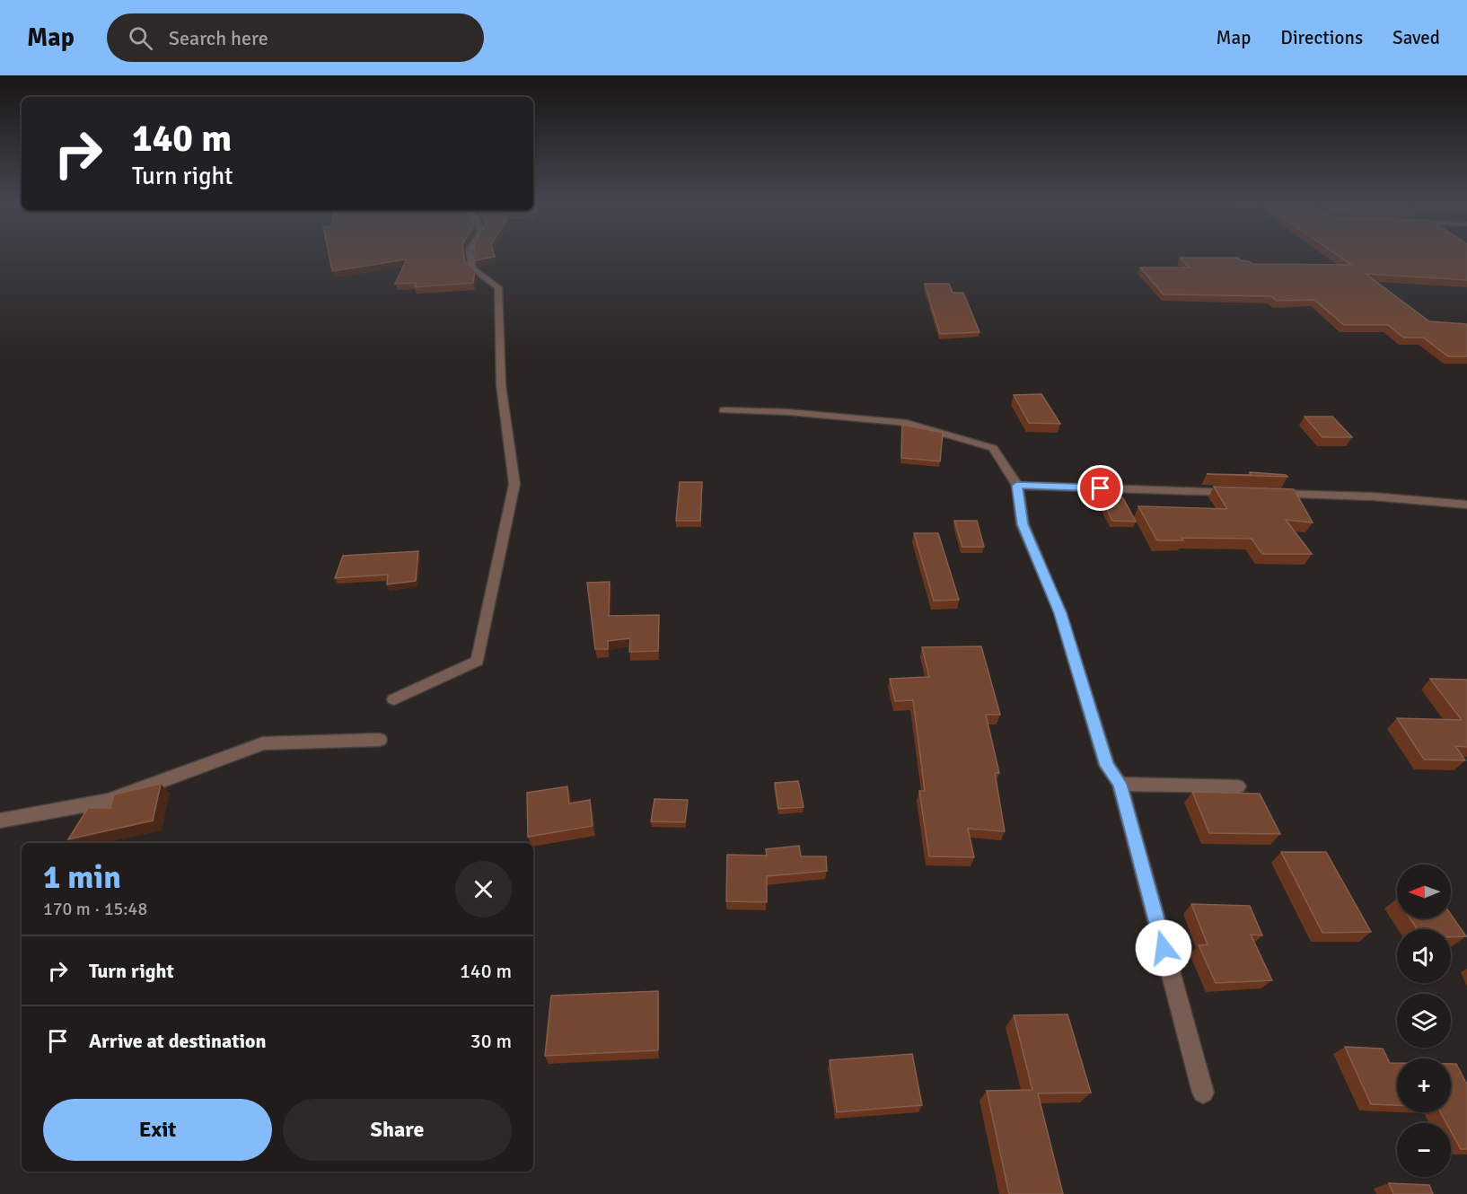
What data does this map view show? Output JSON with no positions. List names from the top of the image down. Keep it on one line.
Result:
{"north":"left","page":{"header":"Map","search":"Search here","nav":["Map","Directions","Saved"],"turn":["140 m","Turn right"],"heading":["1 min","170 m · 15:48"],"map_buttons":["+","−"],"list":[{"name":"Turn right","value":"140 m"},{"name":"Arrive at destination","value":"30 m"}],"buttons":["Exit","Share"]}}
